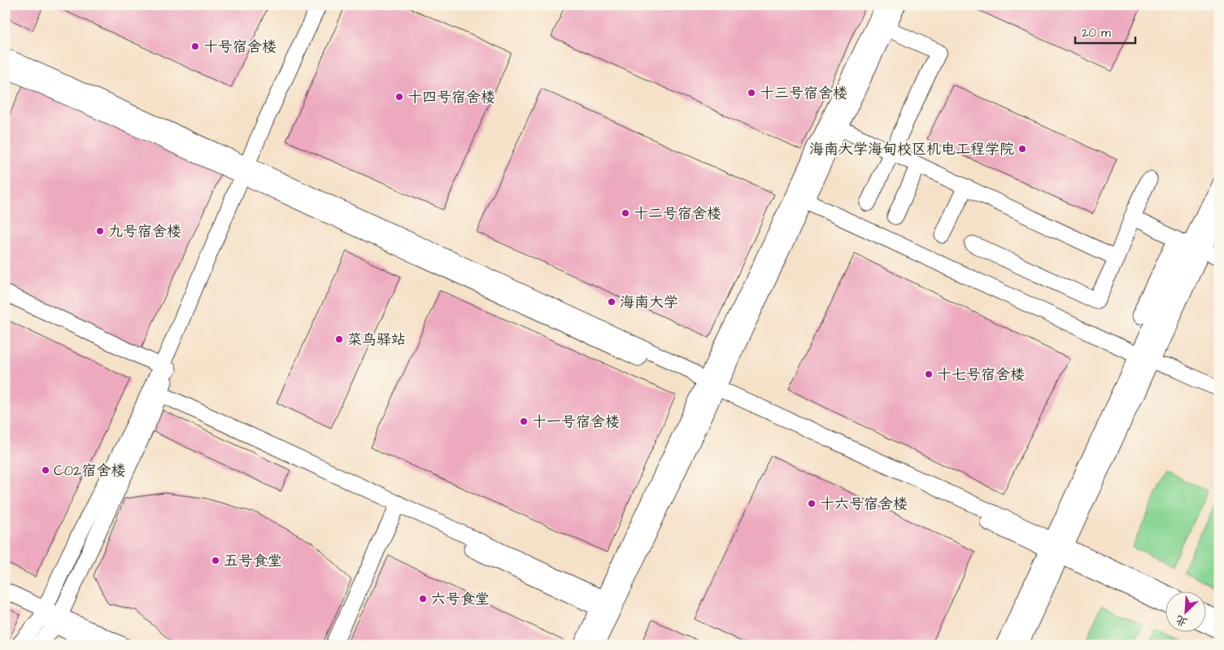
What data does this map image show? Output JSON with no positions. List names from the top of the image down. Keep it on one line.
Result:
{"places":["十号宿舍楼","十三号宿舍楼","十四号宿舍楼","海南大学海甸校区机电工程学院","十二号宿舍楼","九号宿舍楼","海南大学","菜鸟驿站","十七号宿舍楼","十一号宿舍楼","C02宿舍楼","十六号宿舍楼","五号食堂","六号食堂"],"scale_bar":"20 m","north":"bottom left"}
